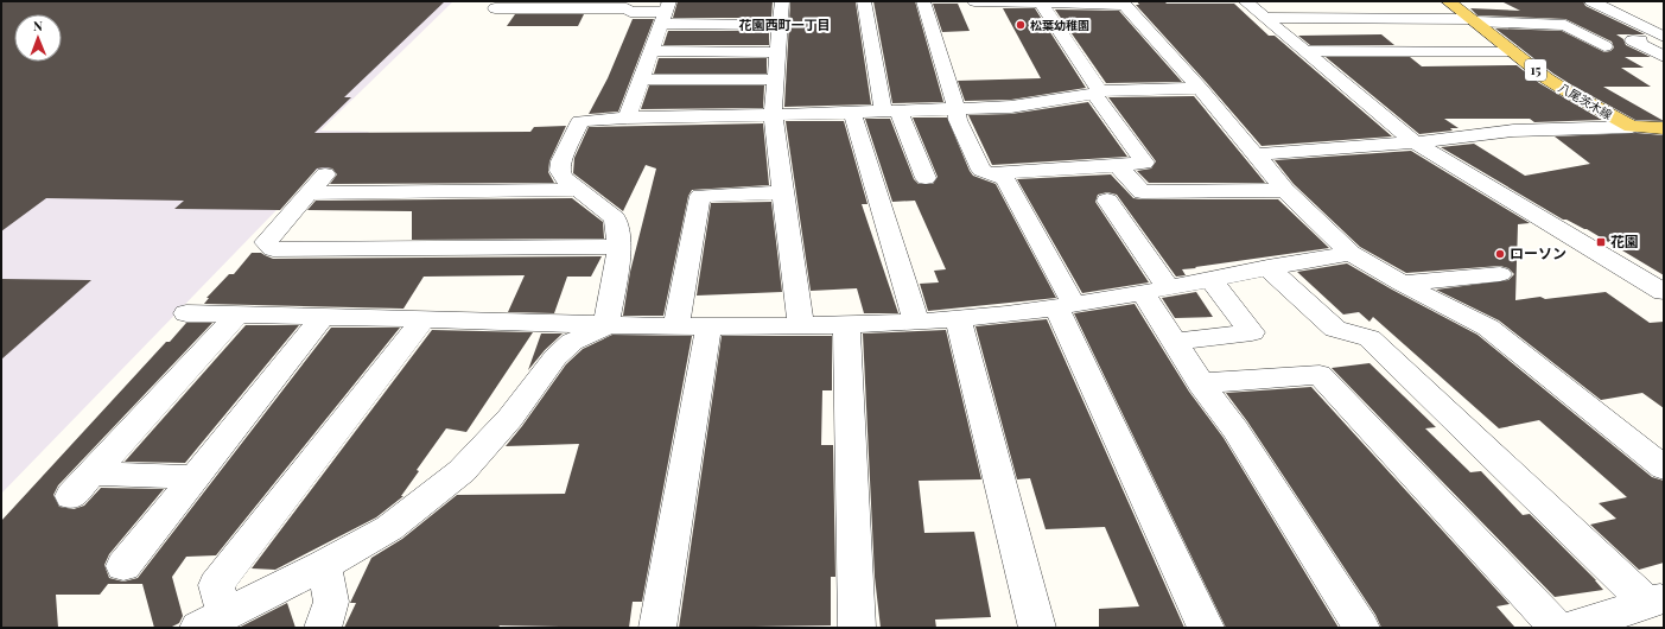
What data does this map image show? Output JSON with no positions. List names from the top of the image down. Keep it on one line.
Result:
{"streets":{"main road":["15","八尾茨木線"]},"districts":["花園西町一丁目"],"places":{"other":["松葉幼稚園","ローソン"],"transit":["花園"]},"north":"top"}
